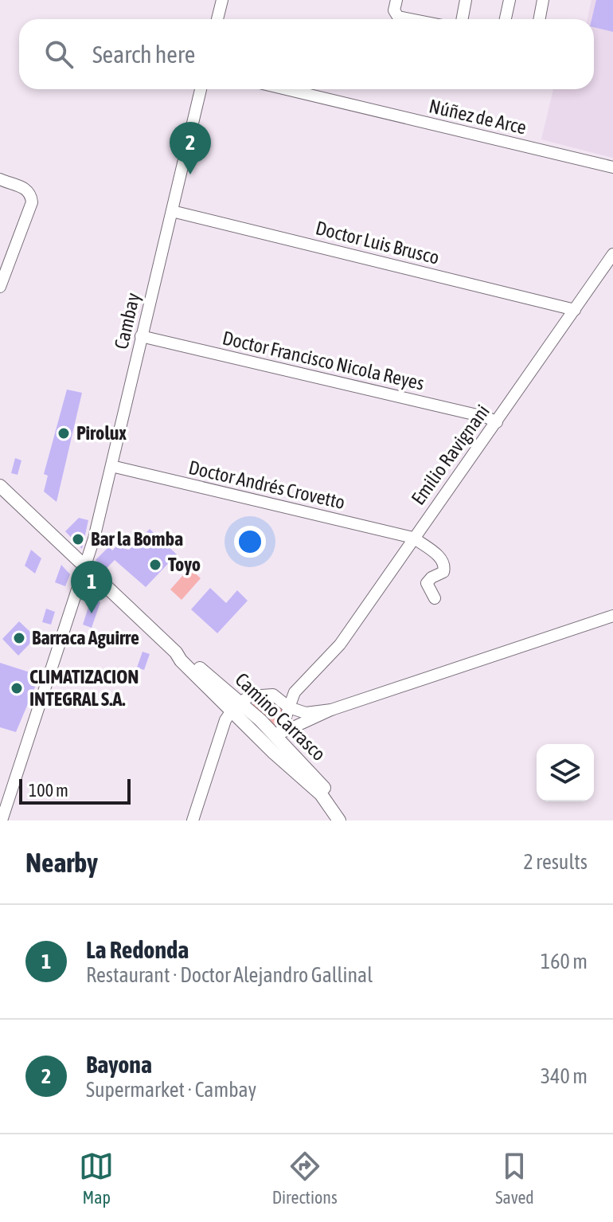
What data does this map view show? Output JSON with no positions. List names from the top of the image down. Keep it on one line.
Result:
{"streets":{"main road":["Camino Carrasco"],"street":["Núñez de Arce","Doctor Luis Brusco","Cambay","Doctor Francisco Nicola Reyes","Emilio Ravignani","Doctor Andrés Crovetto"]},"crossings":[["Doctor Luis Brusco","Cambay"],["Doctor Luis Brusco","Emilio Ravignani"],["Cambay","Doctor Francisco Nicola Reyes"],["Cambay","Doctor Andrés Crovetto"],["Cambay","Camino Carrasco"],["Doctor Francisco Nicola Reyes","Emilio Ravignani"],["Emilio Ravignani","Doctor Andrés Crovetto"],["Emilio Ravignani","Camino Carrasco"]],"places":["Pirolux","Bar la Bomba","Toyo","Barraca Aguirre","CLIMATIZACION INTEGRAL S.A."],"scale_bar":"100 m","page":{"search":"Search here","pins":["2","1"],"scale":"100 m","heading":["Nearby","2 results"],"list":[{"mark":"1","name":"La Redonda","note":"Restaurant · Doctor Alejandro Gallinal","value":"160 m"},{"mark":"2","name":"Bayona","note":"Supermarket · Cambay","value":"340 m"}],"nav":["Map","Directions","Saved"]}}
